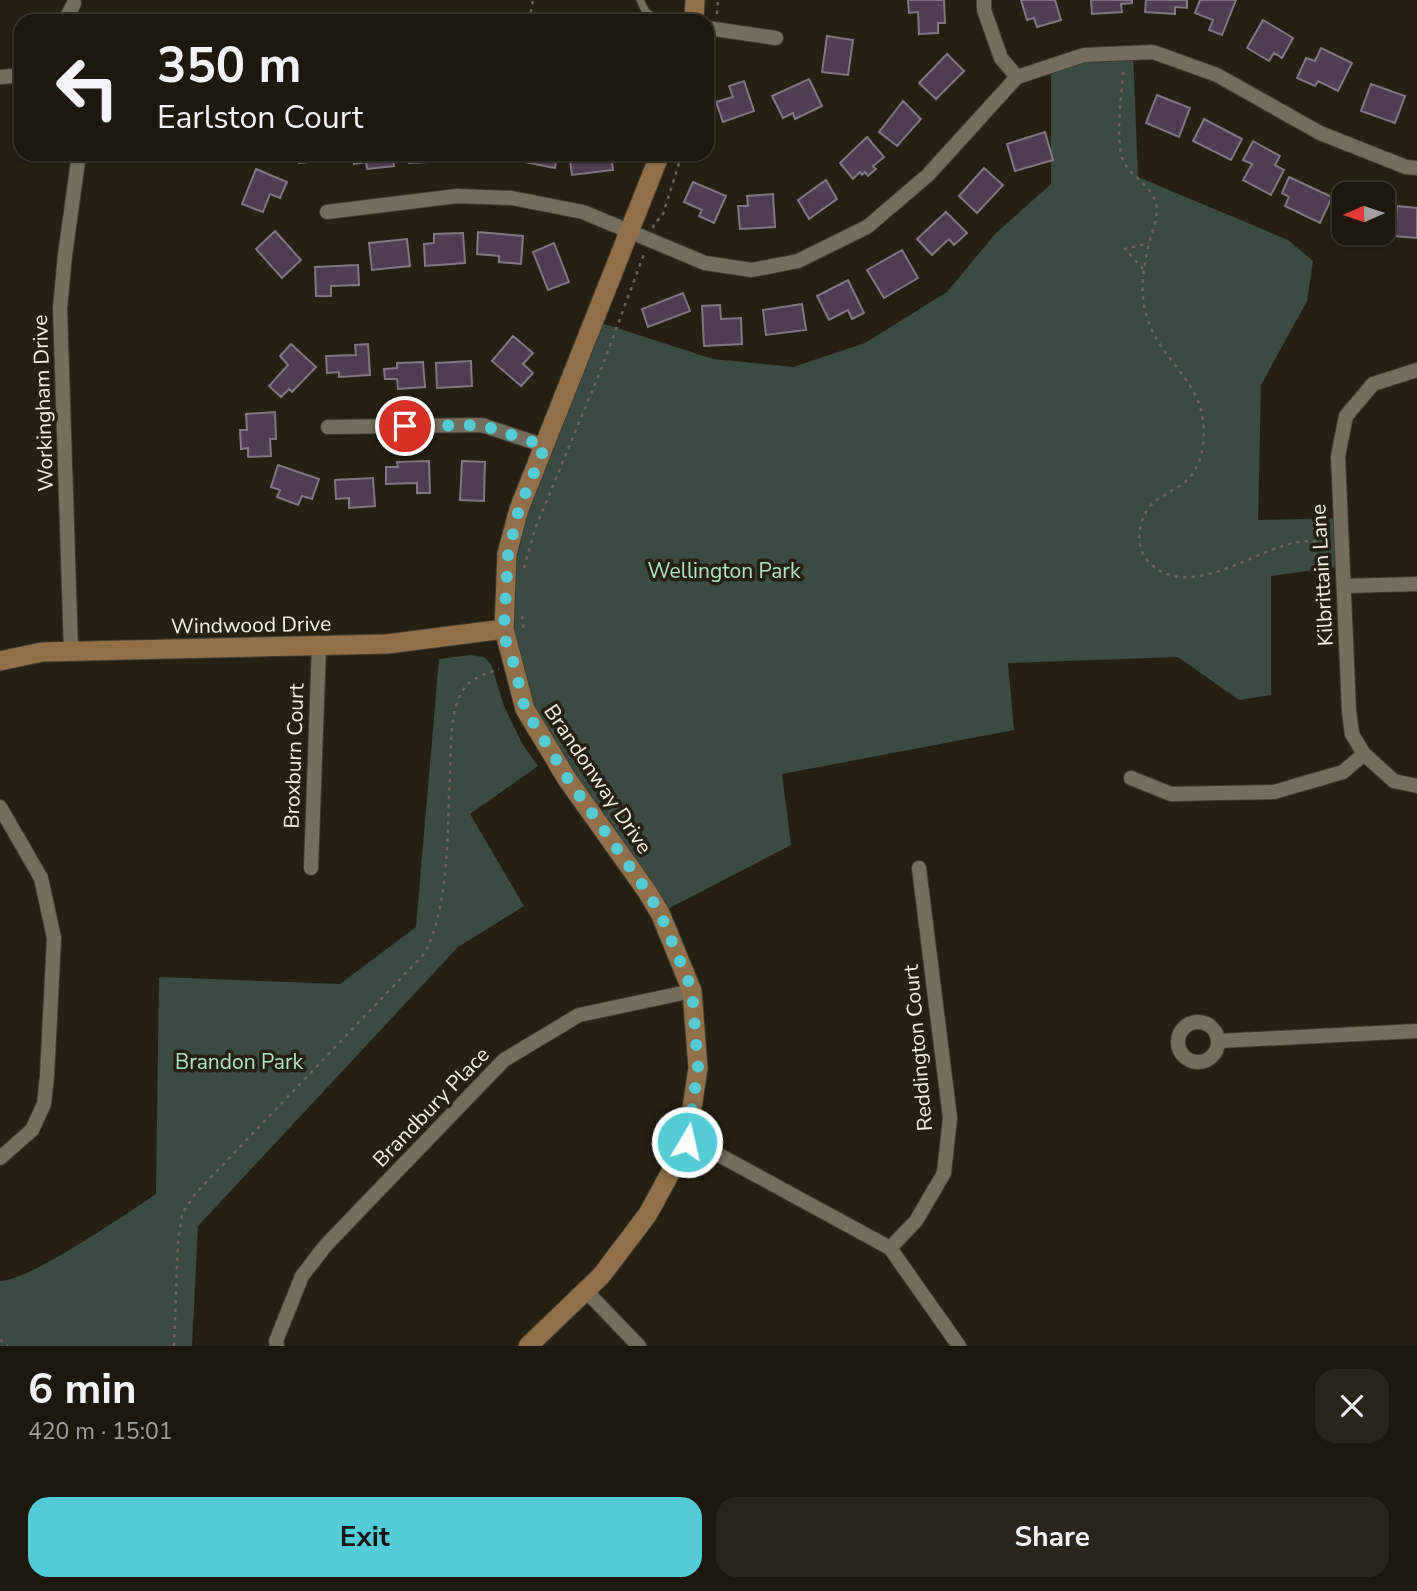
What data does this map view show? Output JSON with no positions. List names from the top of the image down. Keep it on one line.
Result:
{"streets":{"street":["Workingham Drive","Kilbrittain Lane","Windwood Drive","Broxburn Court","Brandonway Drive","Reddington Court","Brandbury Place"]},"crossings":[["Workingham Drive","Windwood Drive"],["Windwood Drive","Broxburn Court"],["Windwood Drive","Brandonway Drive"],["Brandonway Drive","Brandbury Place"]],"parks":["Wellington Park","Brandon Park"],"north":"left","page":{"turn":["350 m","Earlston Court"],"heading":["6 min","420 m · 15:01"],"buttons":["Exit","Share"]}}
